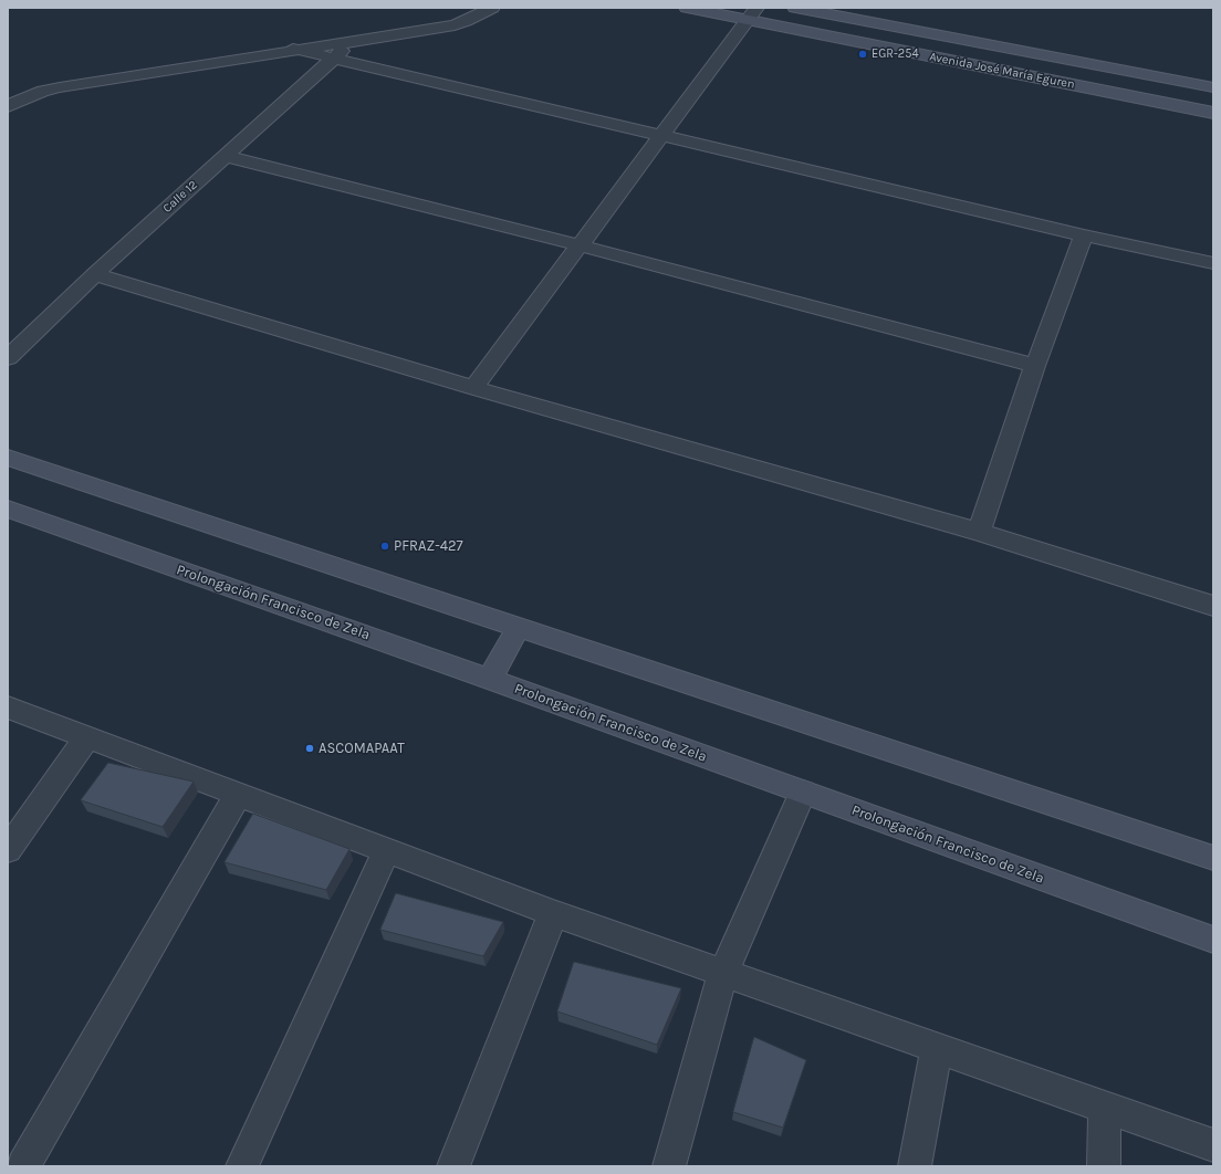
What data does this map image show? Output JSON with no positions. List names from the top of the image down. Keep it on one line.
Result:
{"streets":{"street":["Avenida José María Eguren","Calle 12","Prolongación Francisco de Zela"]},"places":["EGR-254","PFRAZ-427","ASCOMAPAAT"]}
